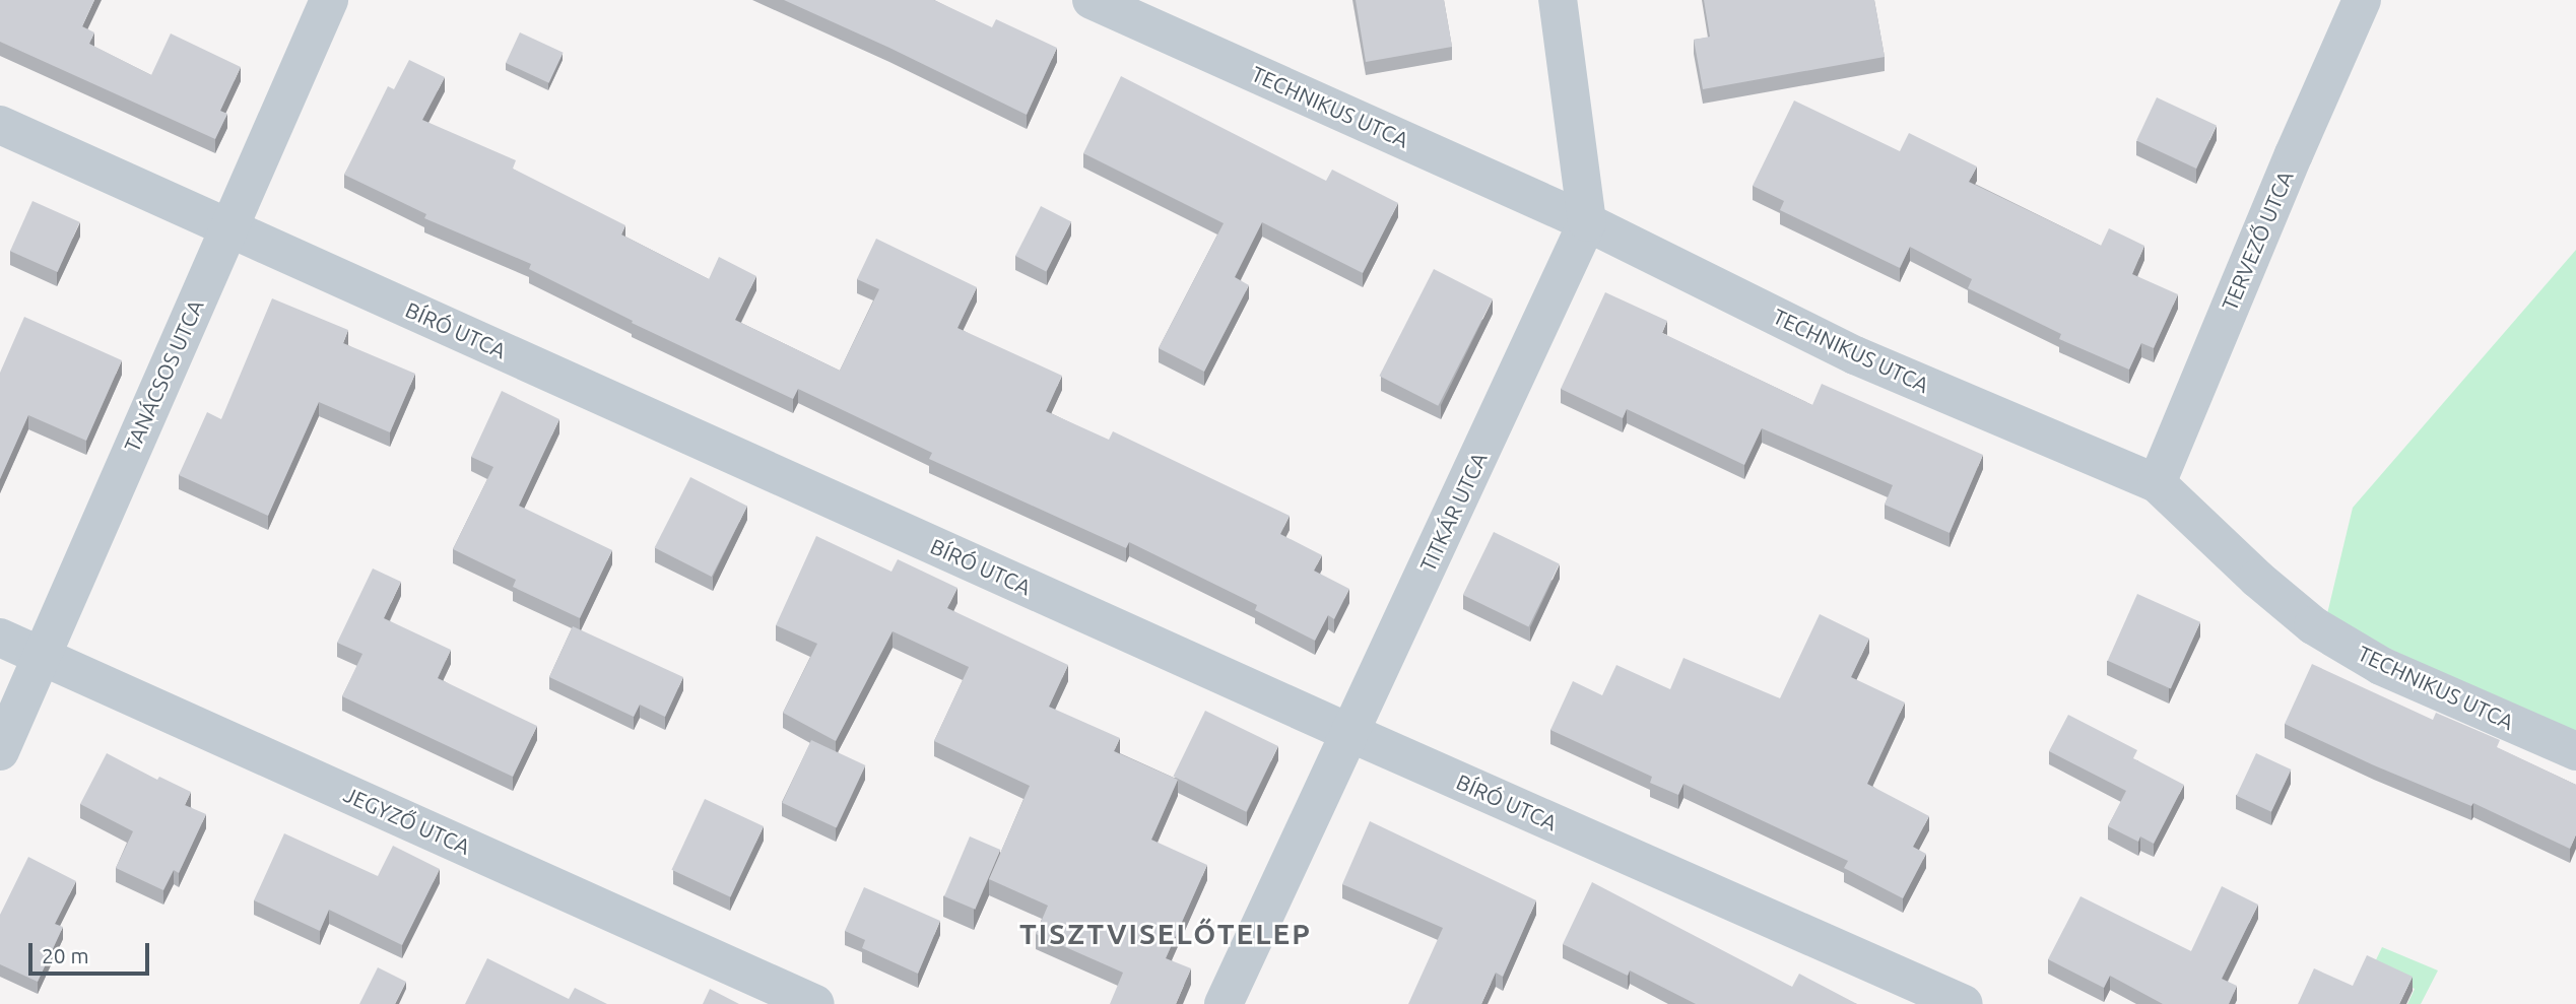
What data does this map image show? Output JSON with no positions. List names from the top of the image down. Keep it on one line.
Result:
{"streets":{"street":["TECHNIKUS UTCA","TERVEZŐ UTCA","BÍRÓ UTCA","TANÁCSOS UTCA","TITKÁR UTCA","JEGYZŐ UTCA"]},"crossings":[["TECHNIKUS UTCA","TERVEZŐ UTCA"],["TECHNIKUS UTCA","TITKÁR UTCA"],["BÍRÓ UTCA","TANÁCSOS UTCA"],["BÍRÓ UTCA","TITKÁR UTCA"],["TANÁCSOS UTCA","JEGYZŐ UTCA"]],"districts":["TISZTVISELŐTELEP"],"scale_bar":"20 m"}
